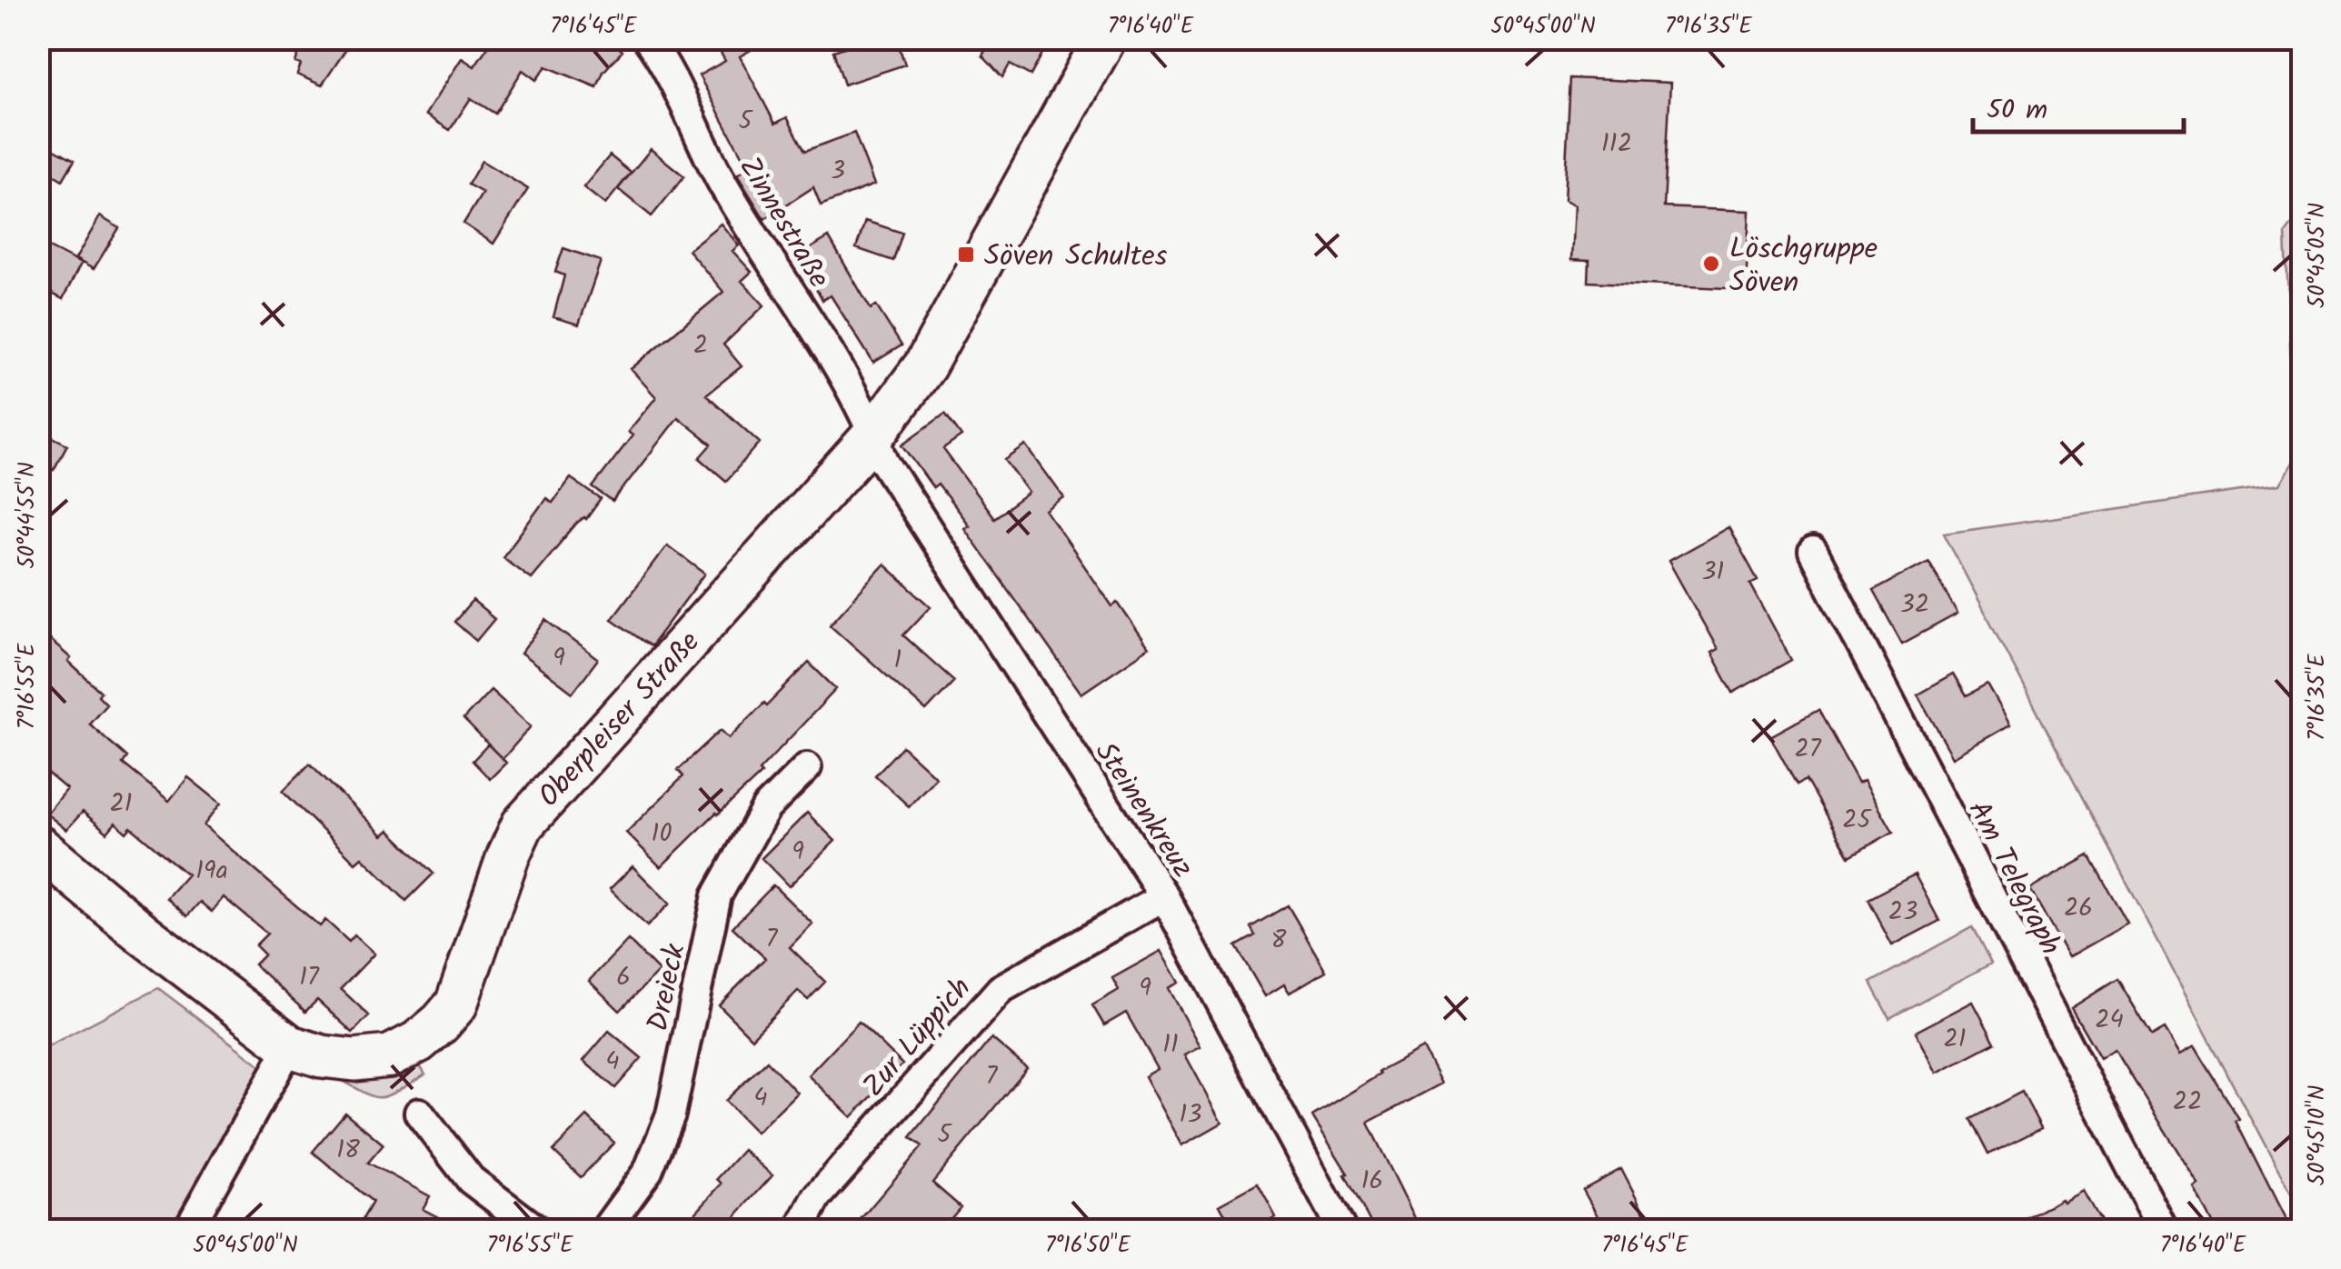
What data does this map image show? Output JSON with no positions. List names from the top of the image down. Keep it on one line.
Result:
{"streets":{"main road":["Oberpleiser Straße"],"street":["Zinnestraße","Steinenkreuz","Am Telegraph","Dreieck","Zur Lüppich"]},"crossings":[["Zinnestraße","Oberpleiser Straße"],["Zinnestraße","Steinenkreuz"],["Oberpleiser Straße","Steinenkreuz"],["Steinenkreuz","Zur Lüppich"]],"places":{"transit":["Söven Schultes"],"other":["Löschgruppe Söven"]},"house_numbers":["5","112","3","2","31","32","9","1","27","21","25","10","9","19a","26","23","7","8","17","6","9","24","21","11","4","7","4","22","13","5","18","16"],"scale_bar":"50 m","coordinates":["7°16'45\"E","7°16'40\"E","50°45'00\"N","7°16'35\"E","50°45'05\"N","50°44'55\"N","7°16'55\"E","50°45'10\"N","7°16'50\"E"]}
